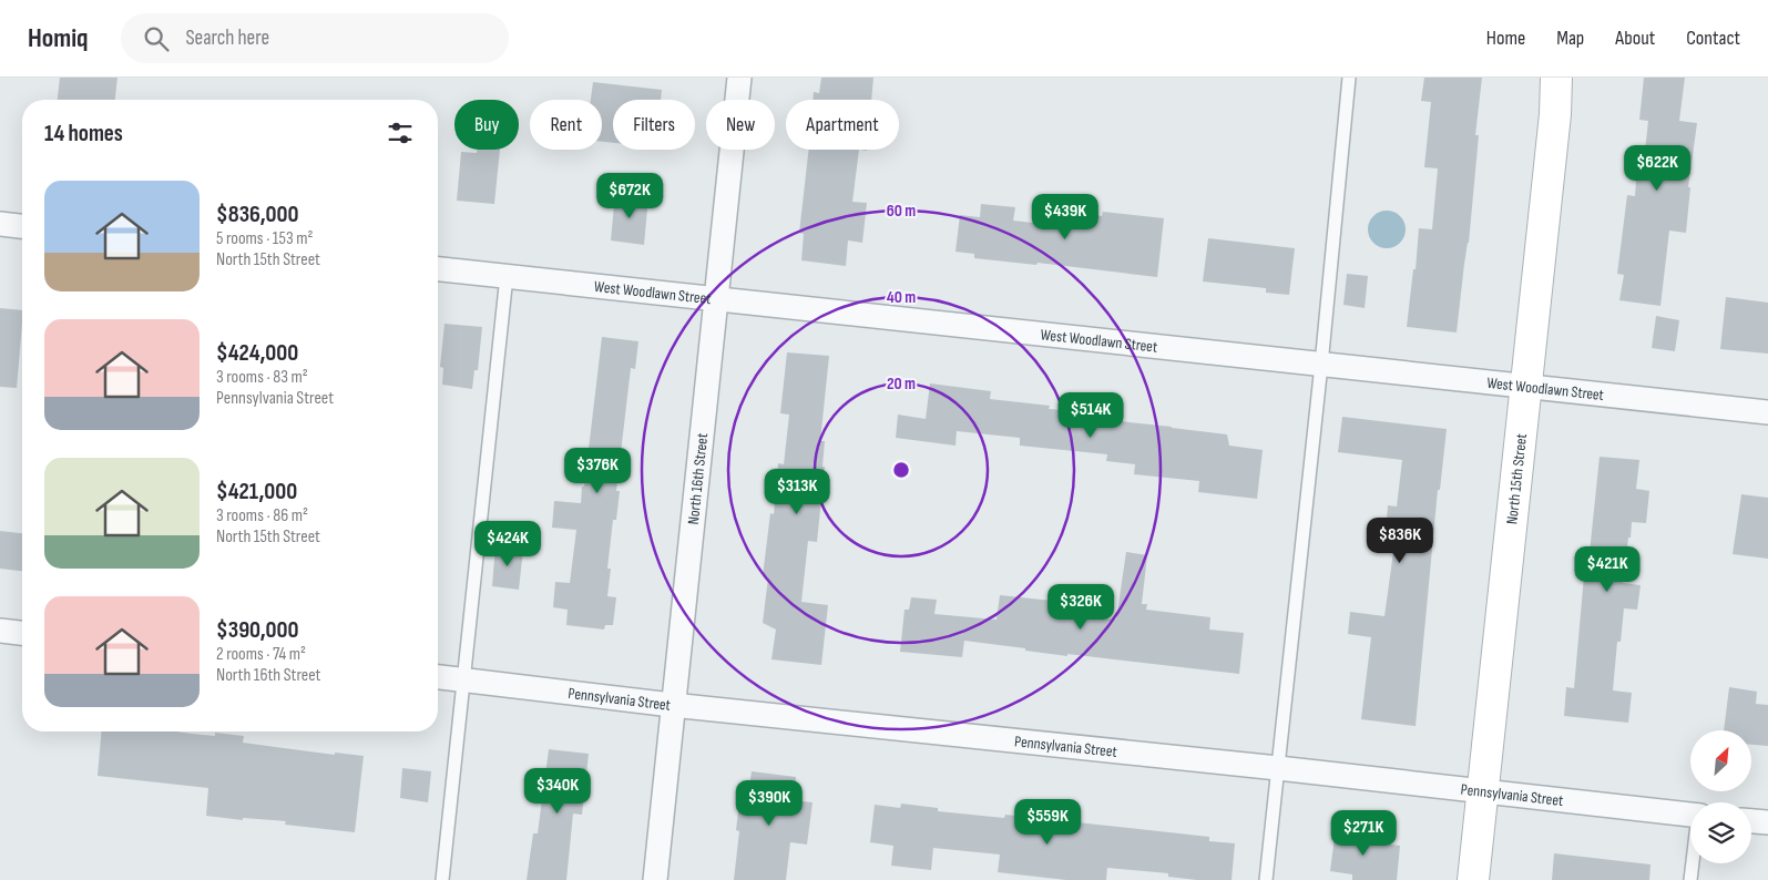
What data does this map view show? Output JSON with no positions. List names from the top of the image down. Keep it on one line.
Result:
{"streets":{"main road":["North 15th Street"],"street":["West Woodlawn Street","North 16th Street","Pennsylvania Street"]},"crossings":[["West Woodlawn Street","North 16th Street"],["West Woodlawn Street","North 15th Street"],["North 16th Street","Pennsylvania Street"],["North 15th Street","Pennsylvania Street"]],"north":"top right","page":{"header":"Homiq","search":"Search here","nav":["Home","Map","About","Contact"],"chip":["Buy","Rent","Filters","New","Apartment"],"heading":"14 homes","price":["$622K","$672K","$439K","$514K","$376K","$313K","$836K","$424K","$421K","$326K","$340K","$390K","$559K","$271K"],"list":[{"name":"$836,000","note":"5 rooms · 153 m² · North 15th Street"},{"name":"$424,000","note":"3 rooms · 83 m² · Pennsylvania Street"},{"name":"$421,000","note":"3 rooms · 86 m² · North 15th Street"},{"name":"$390,000","note":"2 rooms · 74 m² · North 16th Street"}]},"rings":["60 m","40 m","20 m"]}
